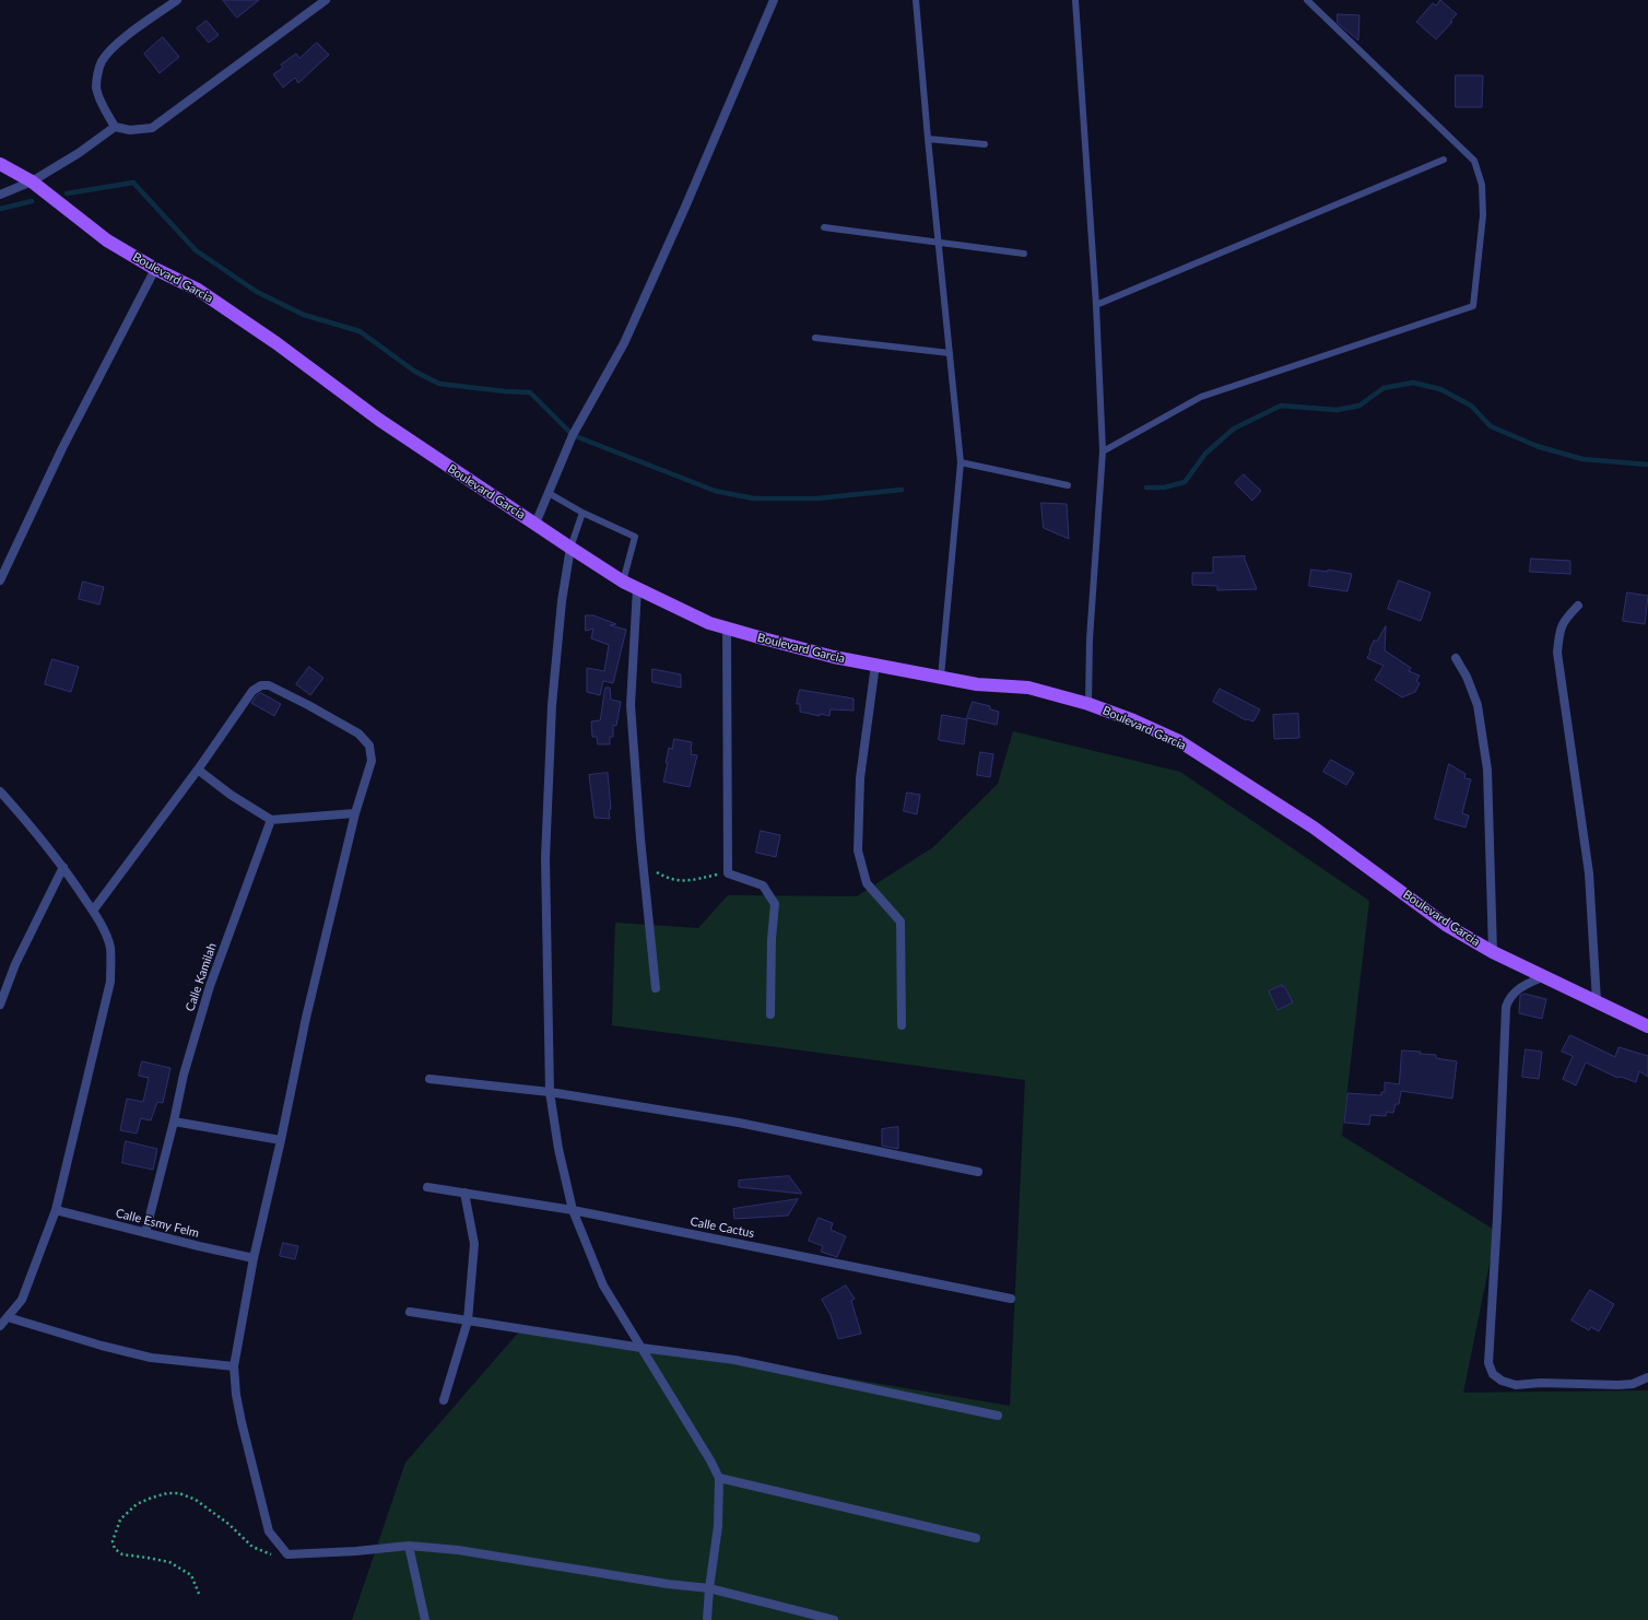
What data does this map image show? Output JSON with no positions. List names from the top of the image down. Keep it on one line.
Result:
{"streets":{"main road":["Boulevard Garcia"],"street":["Calle Kamilah","Calle Esmy Felm","Calle Cactus"]},"crossings":[["Calle Kamilah","Calle Esmy Felm"]]}
